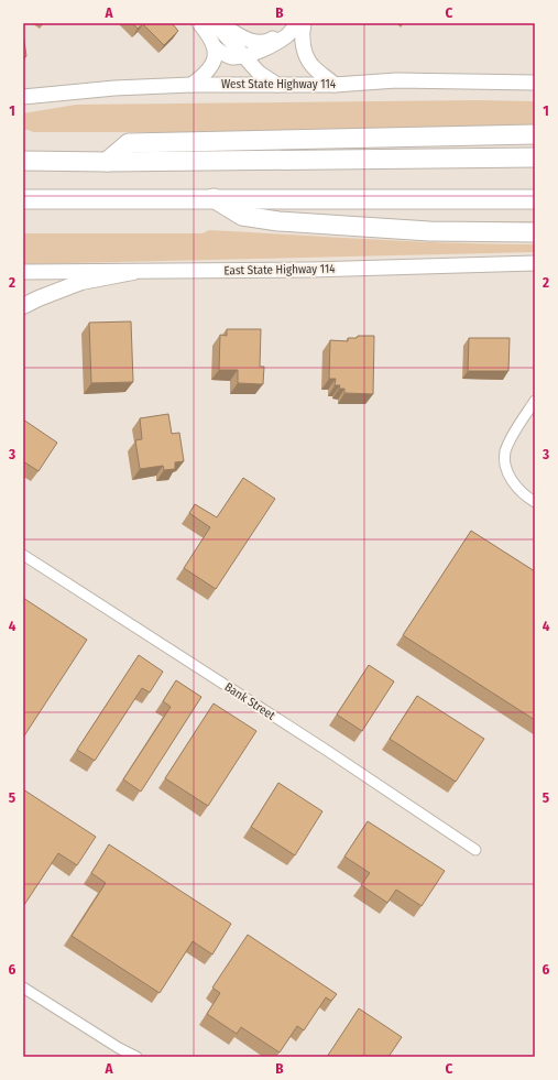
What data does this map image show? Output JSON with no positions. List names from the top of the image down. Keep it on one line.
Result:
{"streets":{"main road":["West State Highway 114","East State Highway 114"],"street":["Bank Street"]},"grid":{"columns":["A","B","C"],"rows":["1","2","3","4","5","6"]}}
